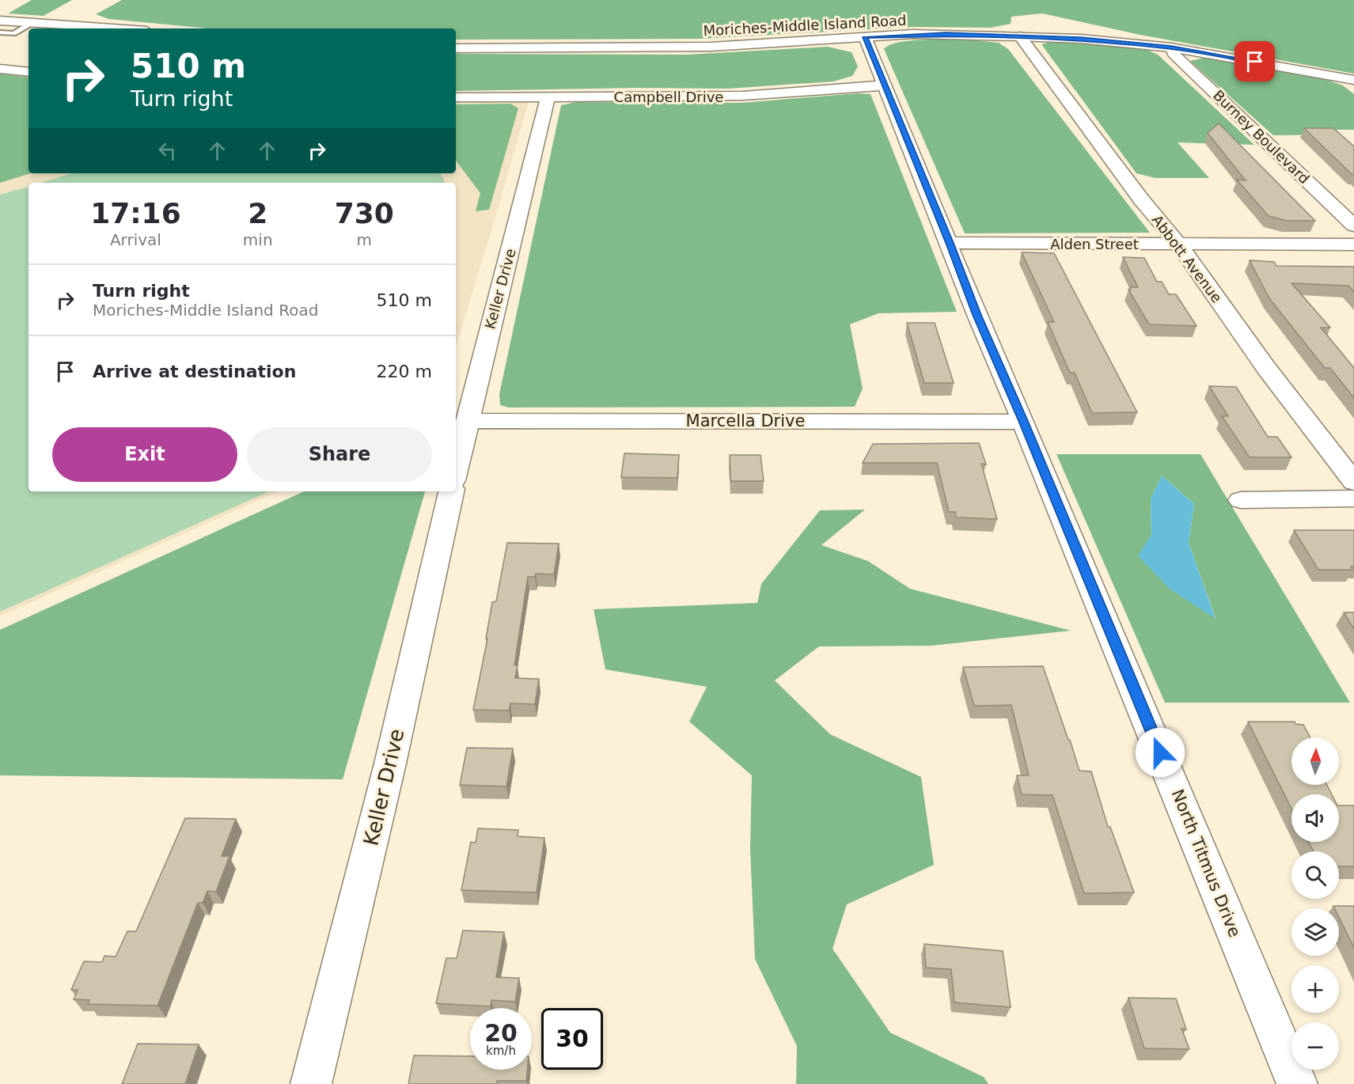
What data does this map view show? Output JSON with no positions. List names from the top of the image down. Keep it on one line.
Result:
{"streets":{"street":["Moriches-Middle Island Road","Campbell Drive","Burney Boulevard","Alden Street","Abbott Avenue","Keller Drive","Marcella Drive","North Titmus Drive"]},"crossings":[["Moriches-Middle Island Road","Burney Boulevard"],["Moriches-Middle Island Road","Abbott Avenue"],["Moriches-Middle Island Road","North Titmus Drive"],["Campbell Drive","Keller Drive"],["Campbell Drive","North Titmus Drive"],["Alden Street","Abbott Avenue"],["Alden Street","North Titmus Drive"],["Keller Drive","Marcella Drive"],["Marcella Drive","North Titmus Drive"]],"north":"top","page":{"turn":["510 m","Turn right"],"eta":["17:16","Arrival","2","min","730","m"],"list":[{"name":"Turn right","note":"Moriches-Middle Island Road","value":"510 m"},{"name":"Arrive at destination","value":"220 m"}],"buttons":["Exit","Share"],"map_buttons":["+","−"],"speed":"20 km/h","limit":"30"}}
